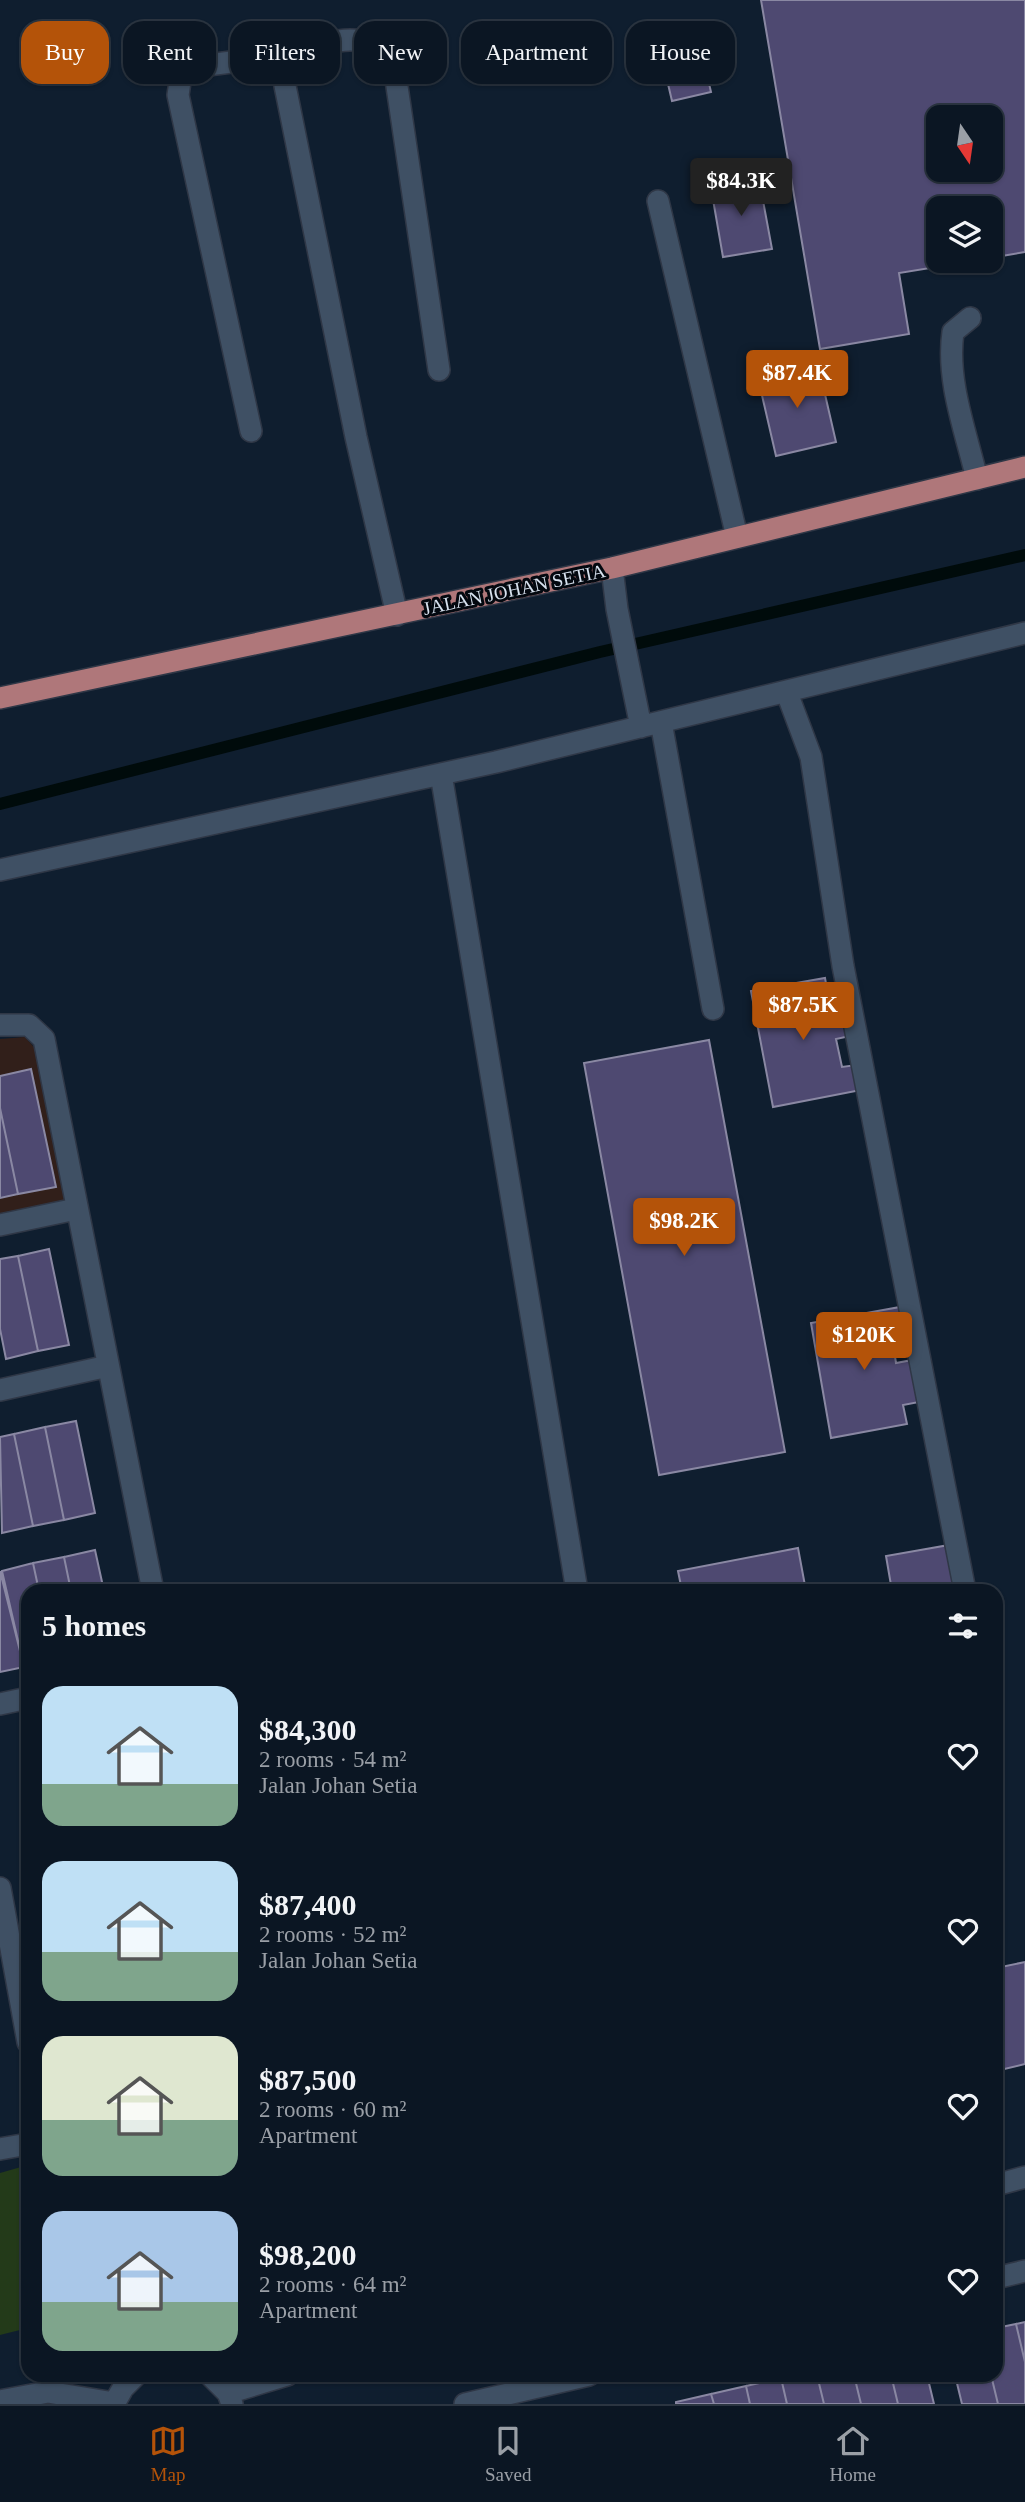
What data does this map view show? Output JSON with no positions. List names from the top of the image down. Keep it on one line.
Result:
{"streets":{"main road":["JALAN JOHAN SETIA"]},"north":"bottom","page":{"chip":["Buy","Rent","Filters","New","Apartment","House"],"price":["$84.3K","$87.4K","$87.5K","$98.2K","$120K"],"heading":"5 homes","list":[{"name":"$84,300","note":"2 rooms · 54 m² · Jalan Johan Setia"},{"name":"$87,400","note":"2 rooms · 52 m² · Jalan Johan Setia"},{"name":"$87,500","note":"2 rooms · 60 m² · Apartment"},{"name":"$98,200","note":"2 rooms · 64 m² · Apartment"}],"tabs":["Map","Saved","Home"]}}
